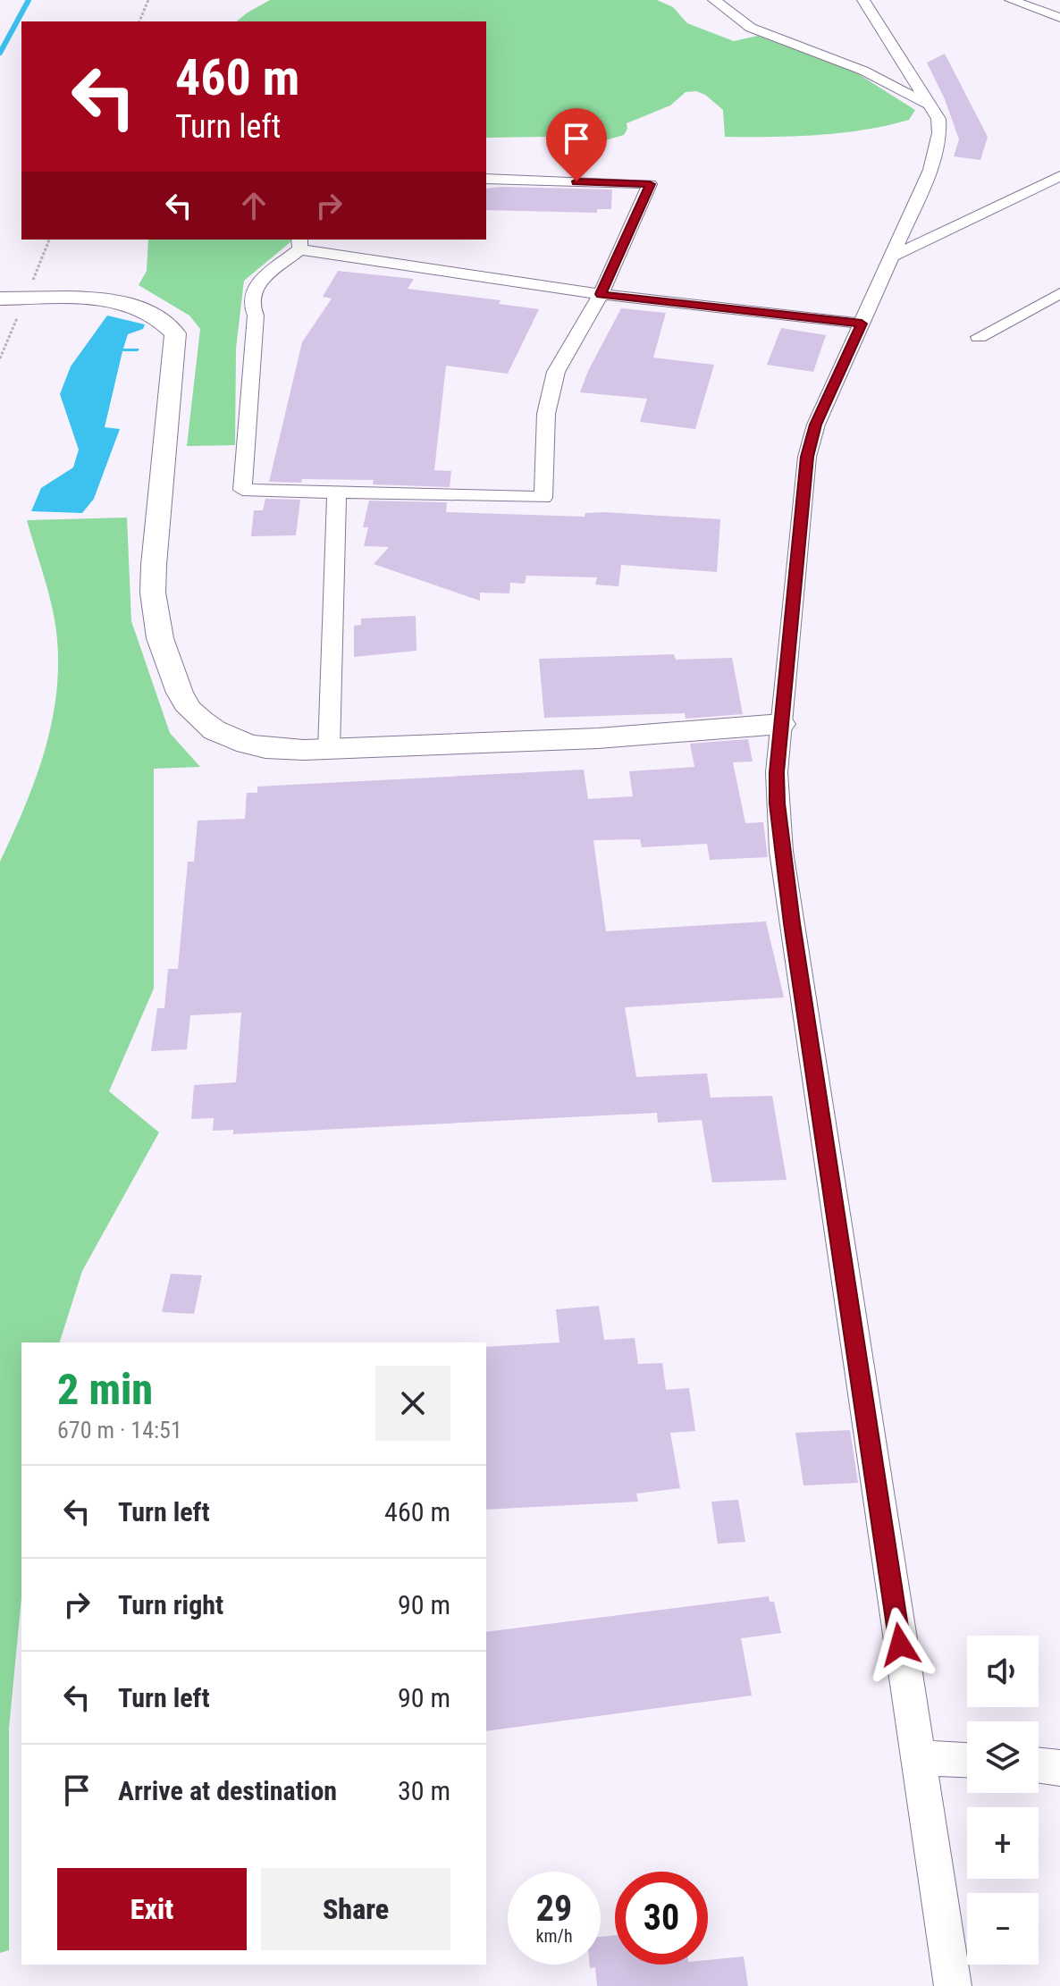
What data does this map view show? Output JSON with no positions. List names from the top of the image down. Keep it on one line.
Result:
{"page":{"turn":["460 m","Turn left"],"heading":["2 min","670 m · 14:51"],"list":[{"name":"Turn left","value":"460 m"},{"name":"Turn right","value":"90 m"},{"name":"Turn left","value":"90 m"},{"name":"Arrive at destination","value":"30 m"}],"map_buttons":["+","−"],"buttons":["Exit","Share"],"speed":"29 km/h","limit":"30"}}
